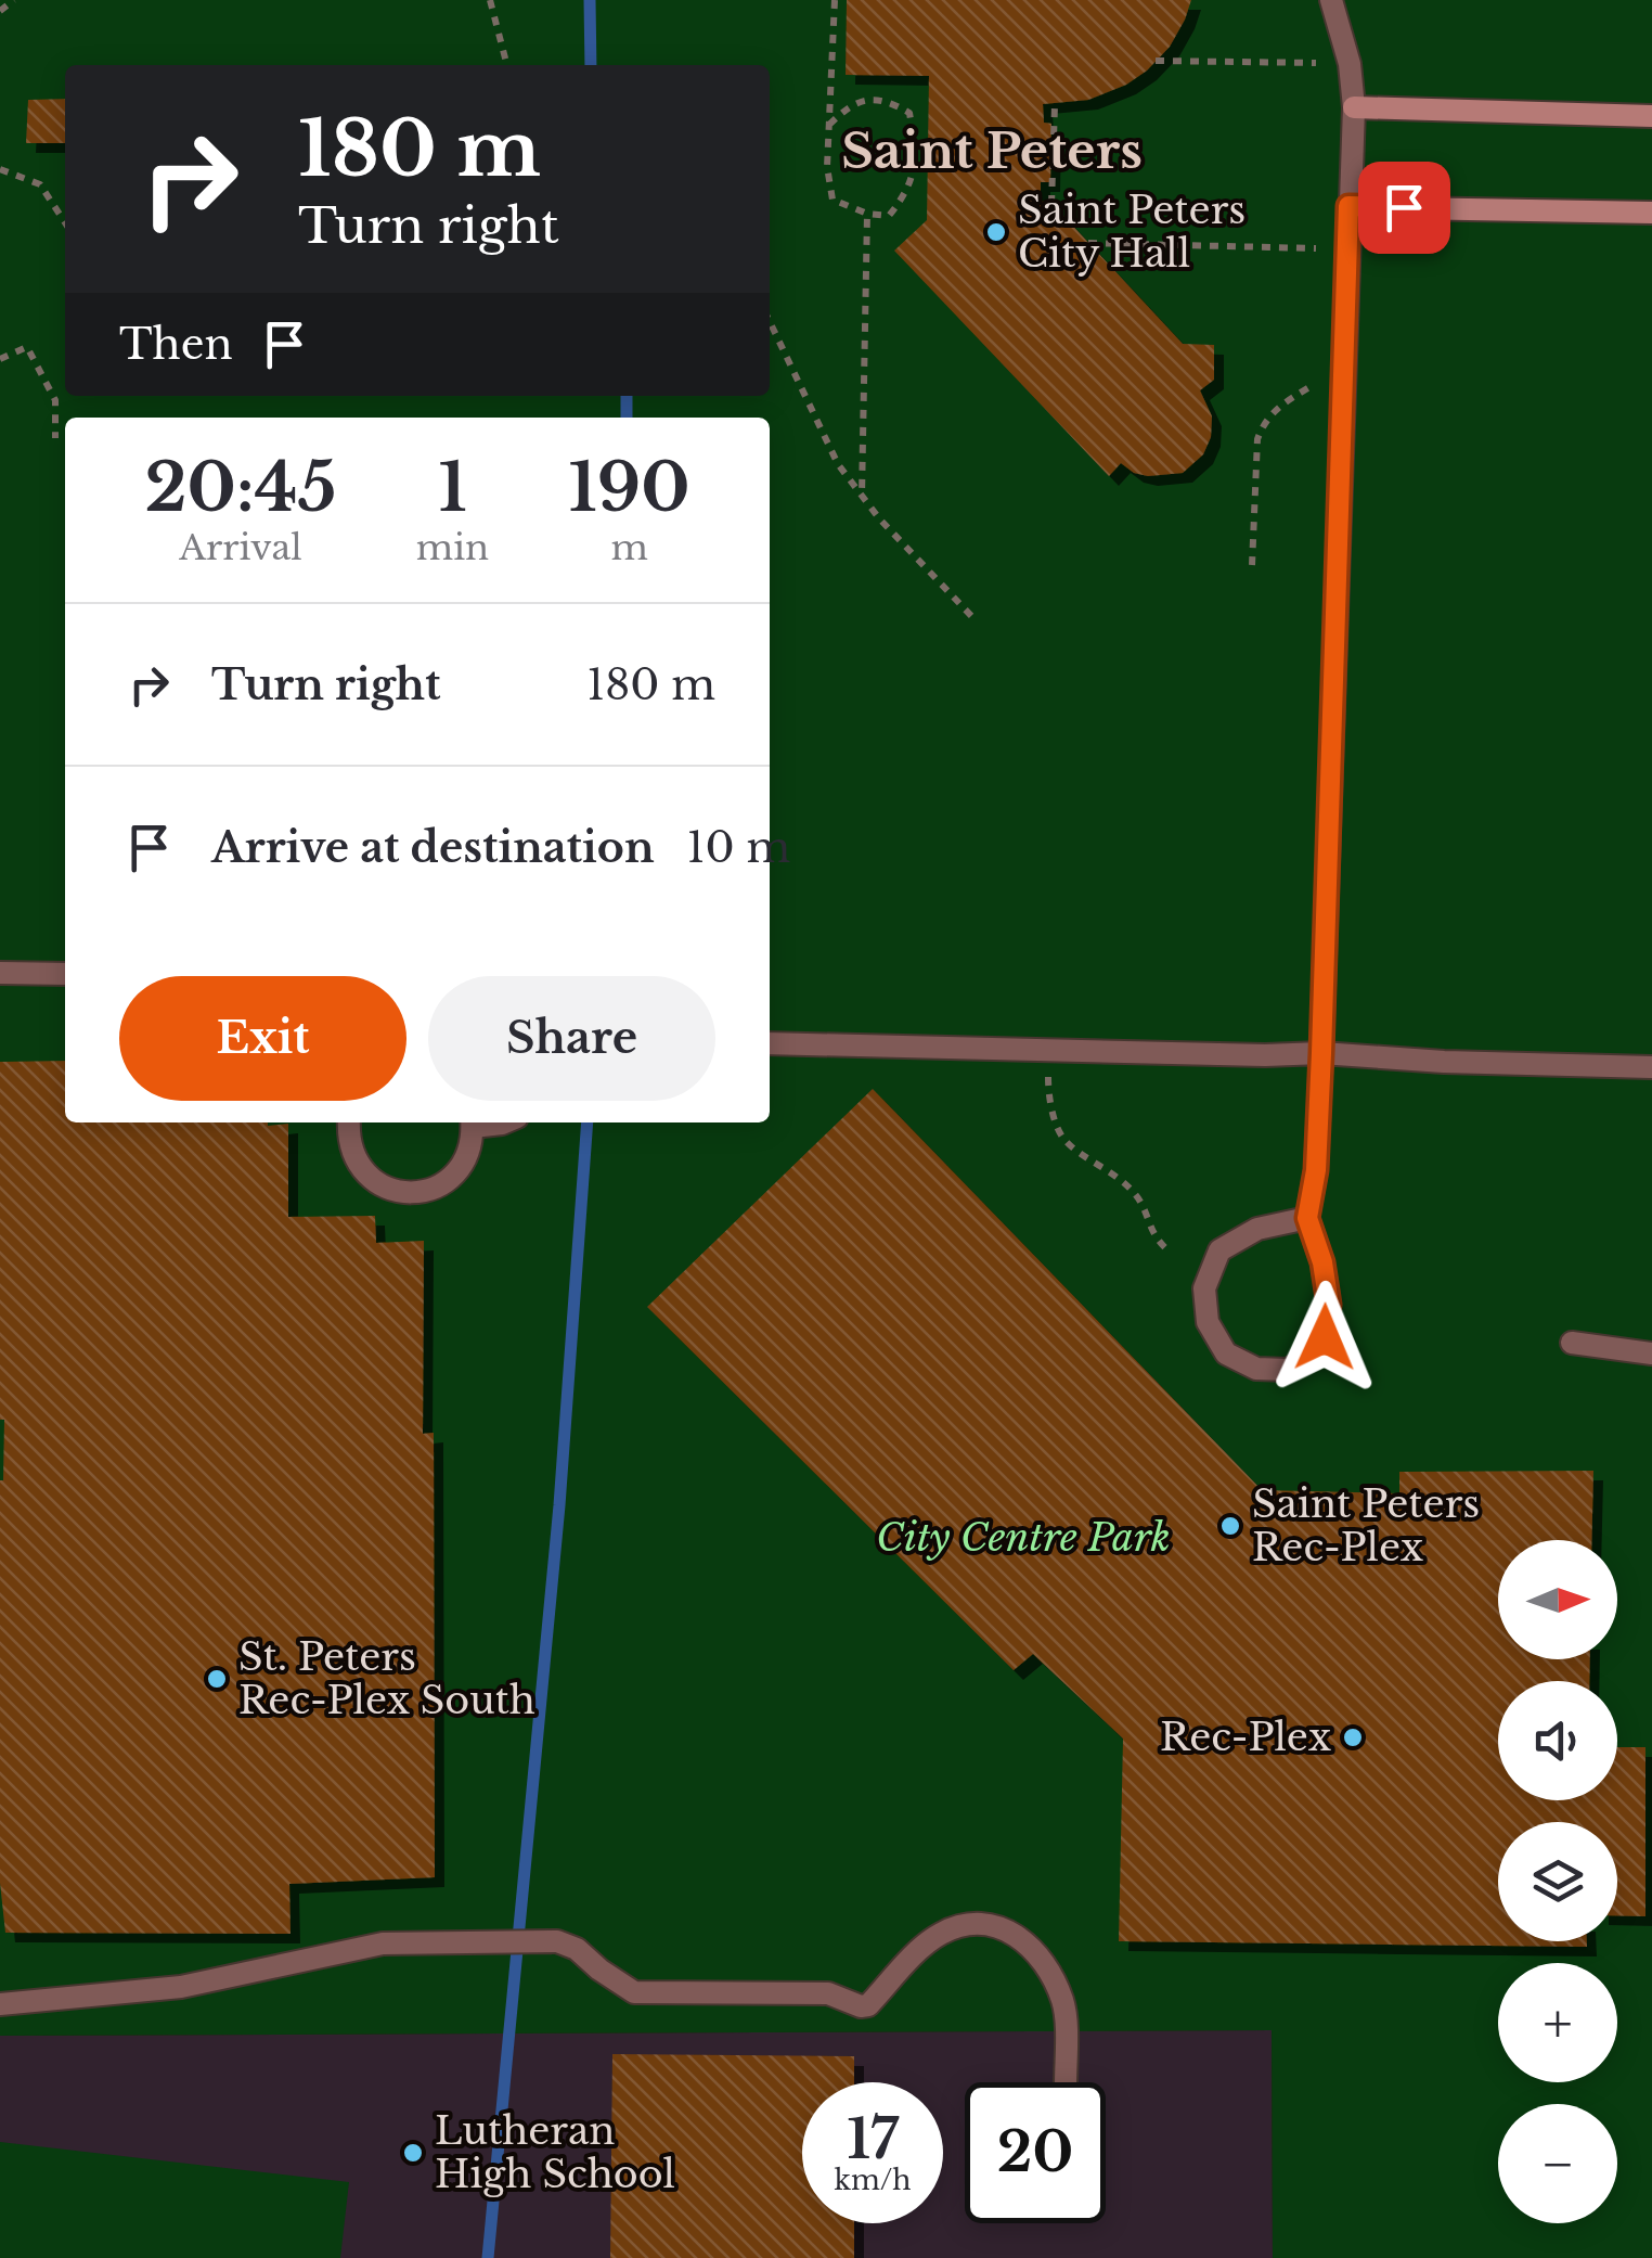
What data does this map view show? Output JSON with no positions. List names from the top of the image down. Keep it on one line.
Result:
{"districts":["Saint Peters"],"parks":["City Centre Park"],"places":["Saint Peters City Hall","Saint Peters Rec-Plex","St. Peters Rec-Plex South","Rec-Plex","Lutheran High School"],"north":"right","page":{"turn":["180 m","Turn right"],"then":"Then","eta":["20:45","Arrival","1","min","190","m"],"list":[{"name":"Turn right","value":"180 m"},{"name":"Arrive at destination","value":"10 m"}],"buttons":["Exit","Share"],"map_buttons":["+","−"],"speed":"17 km/h","limit":"20"}}
